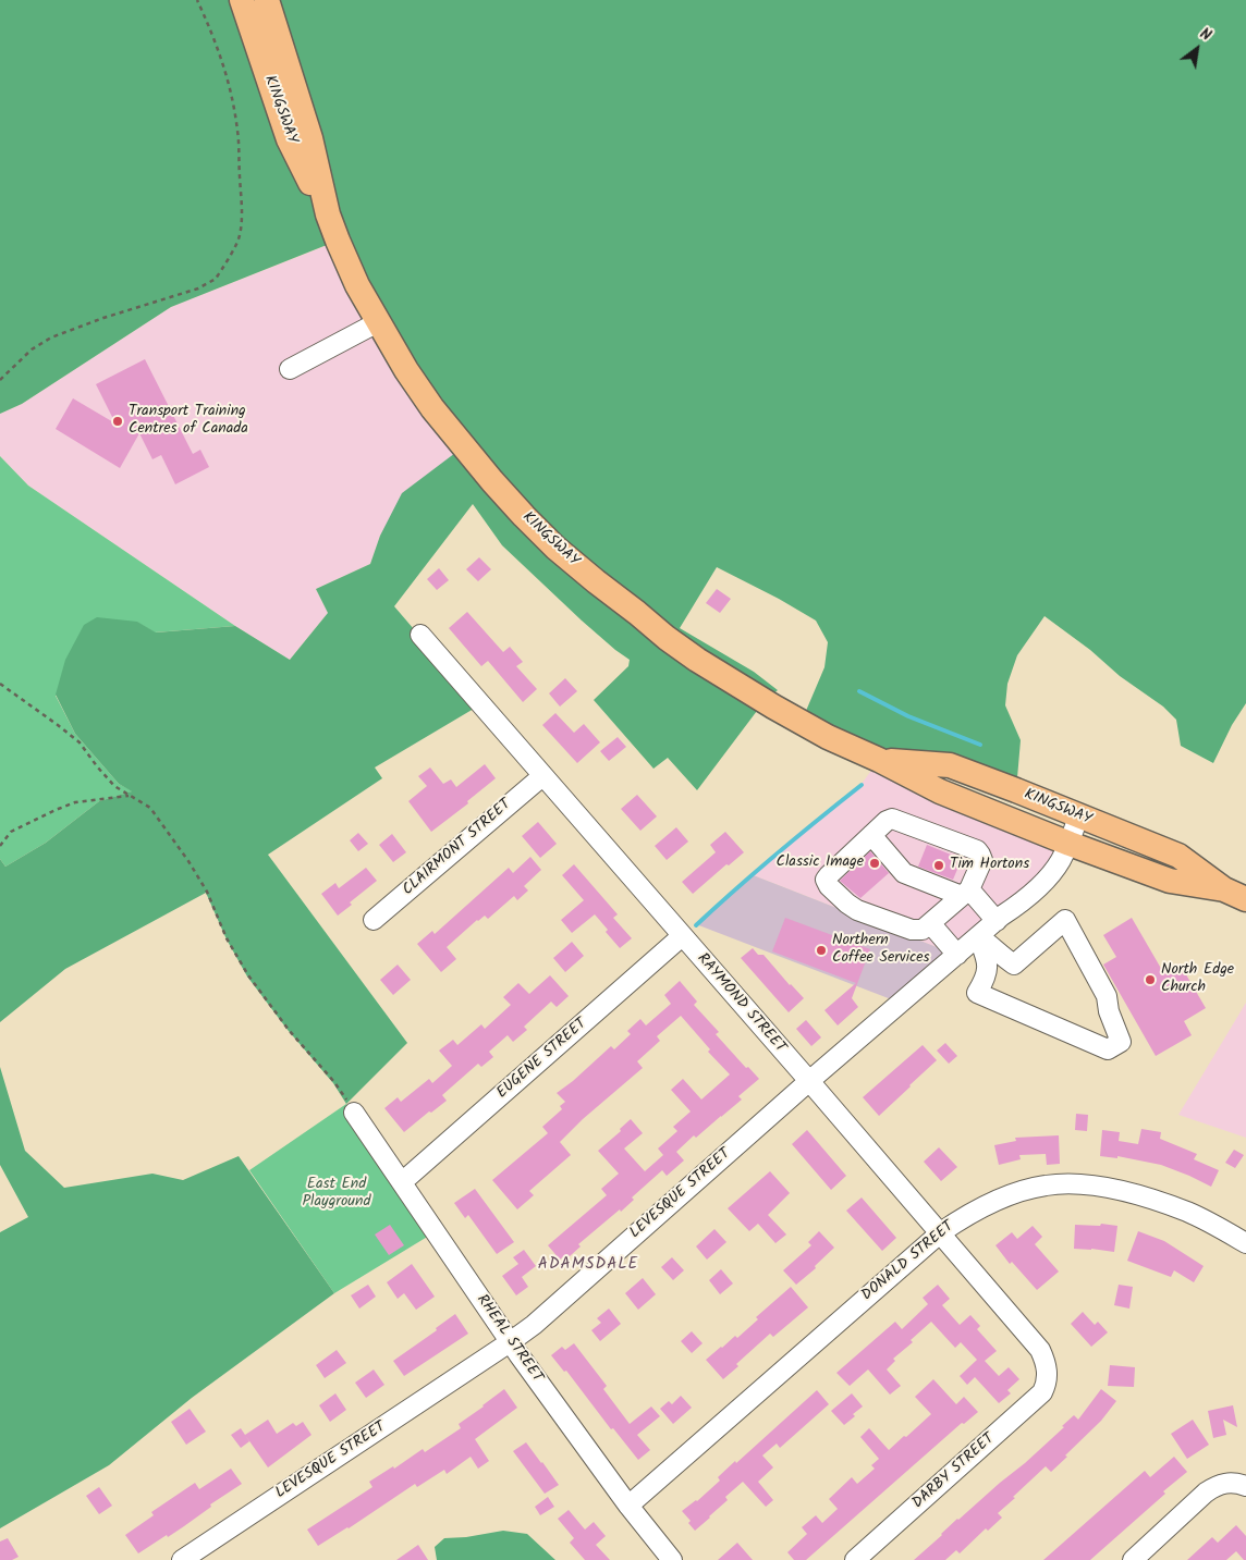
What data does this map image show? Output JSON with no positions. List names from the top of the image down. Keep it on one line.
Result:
{"streets":{"main road":["KINGSWAY"],"street":["CLAIRMONT STREET","RAYMOND STREET","EUGENE STREET","LEVESQUE STREET","DONALD STREET","RHEAL STREET","DARBY STREET"]},"crossings":[["KINGSWAY","LEVESQUE STREET"],["CLAIRMONT STREET","RAYMOND STREET"],["RAYMOND STREET","EUGENE STREET"],["RAYMOND STREET","LEVESQUE STREET"],["RAYMOND STREET","DONALD STREET"],["RAYMOND STREET","DARBY STREET"],["EUGENE STREET","RHEAL STREET"],["LEVESQUE STREET","RHEAL STREET"],["DONALD STREET","RHEAL STREET"]],"districts":["ADAMSDALE"],"parks":["East End Playground"],"places":["Transport Training Centres of Canada","Classic Image","Tim Hortons","Northern Coffee Services","North Edge Church"],"north":"top right"}
